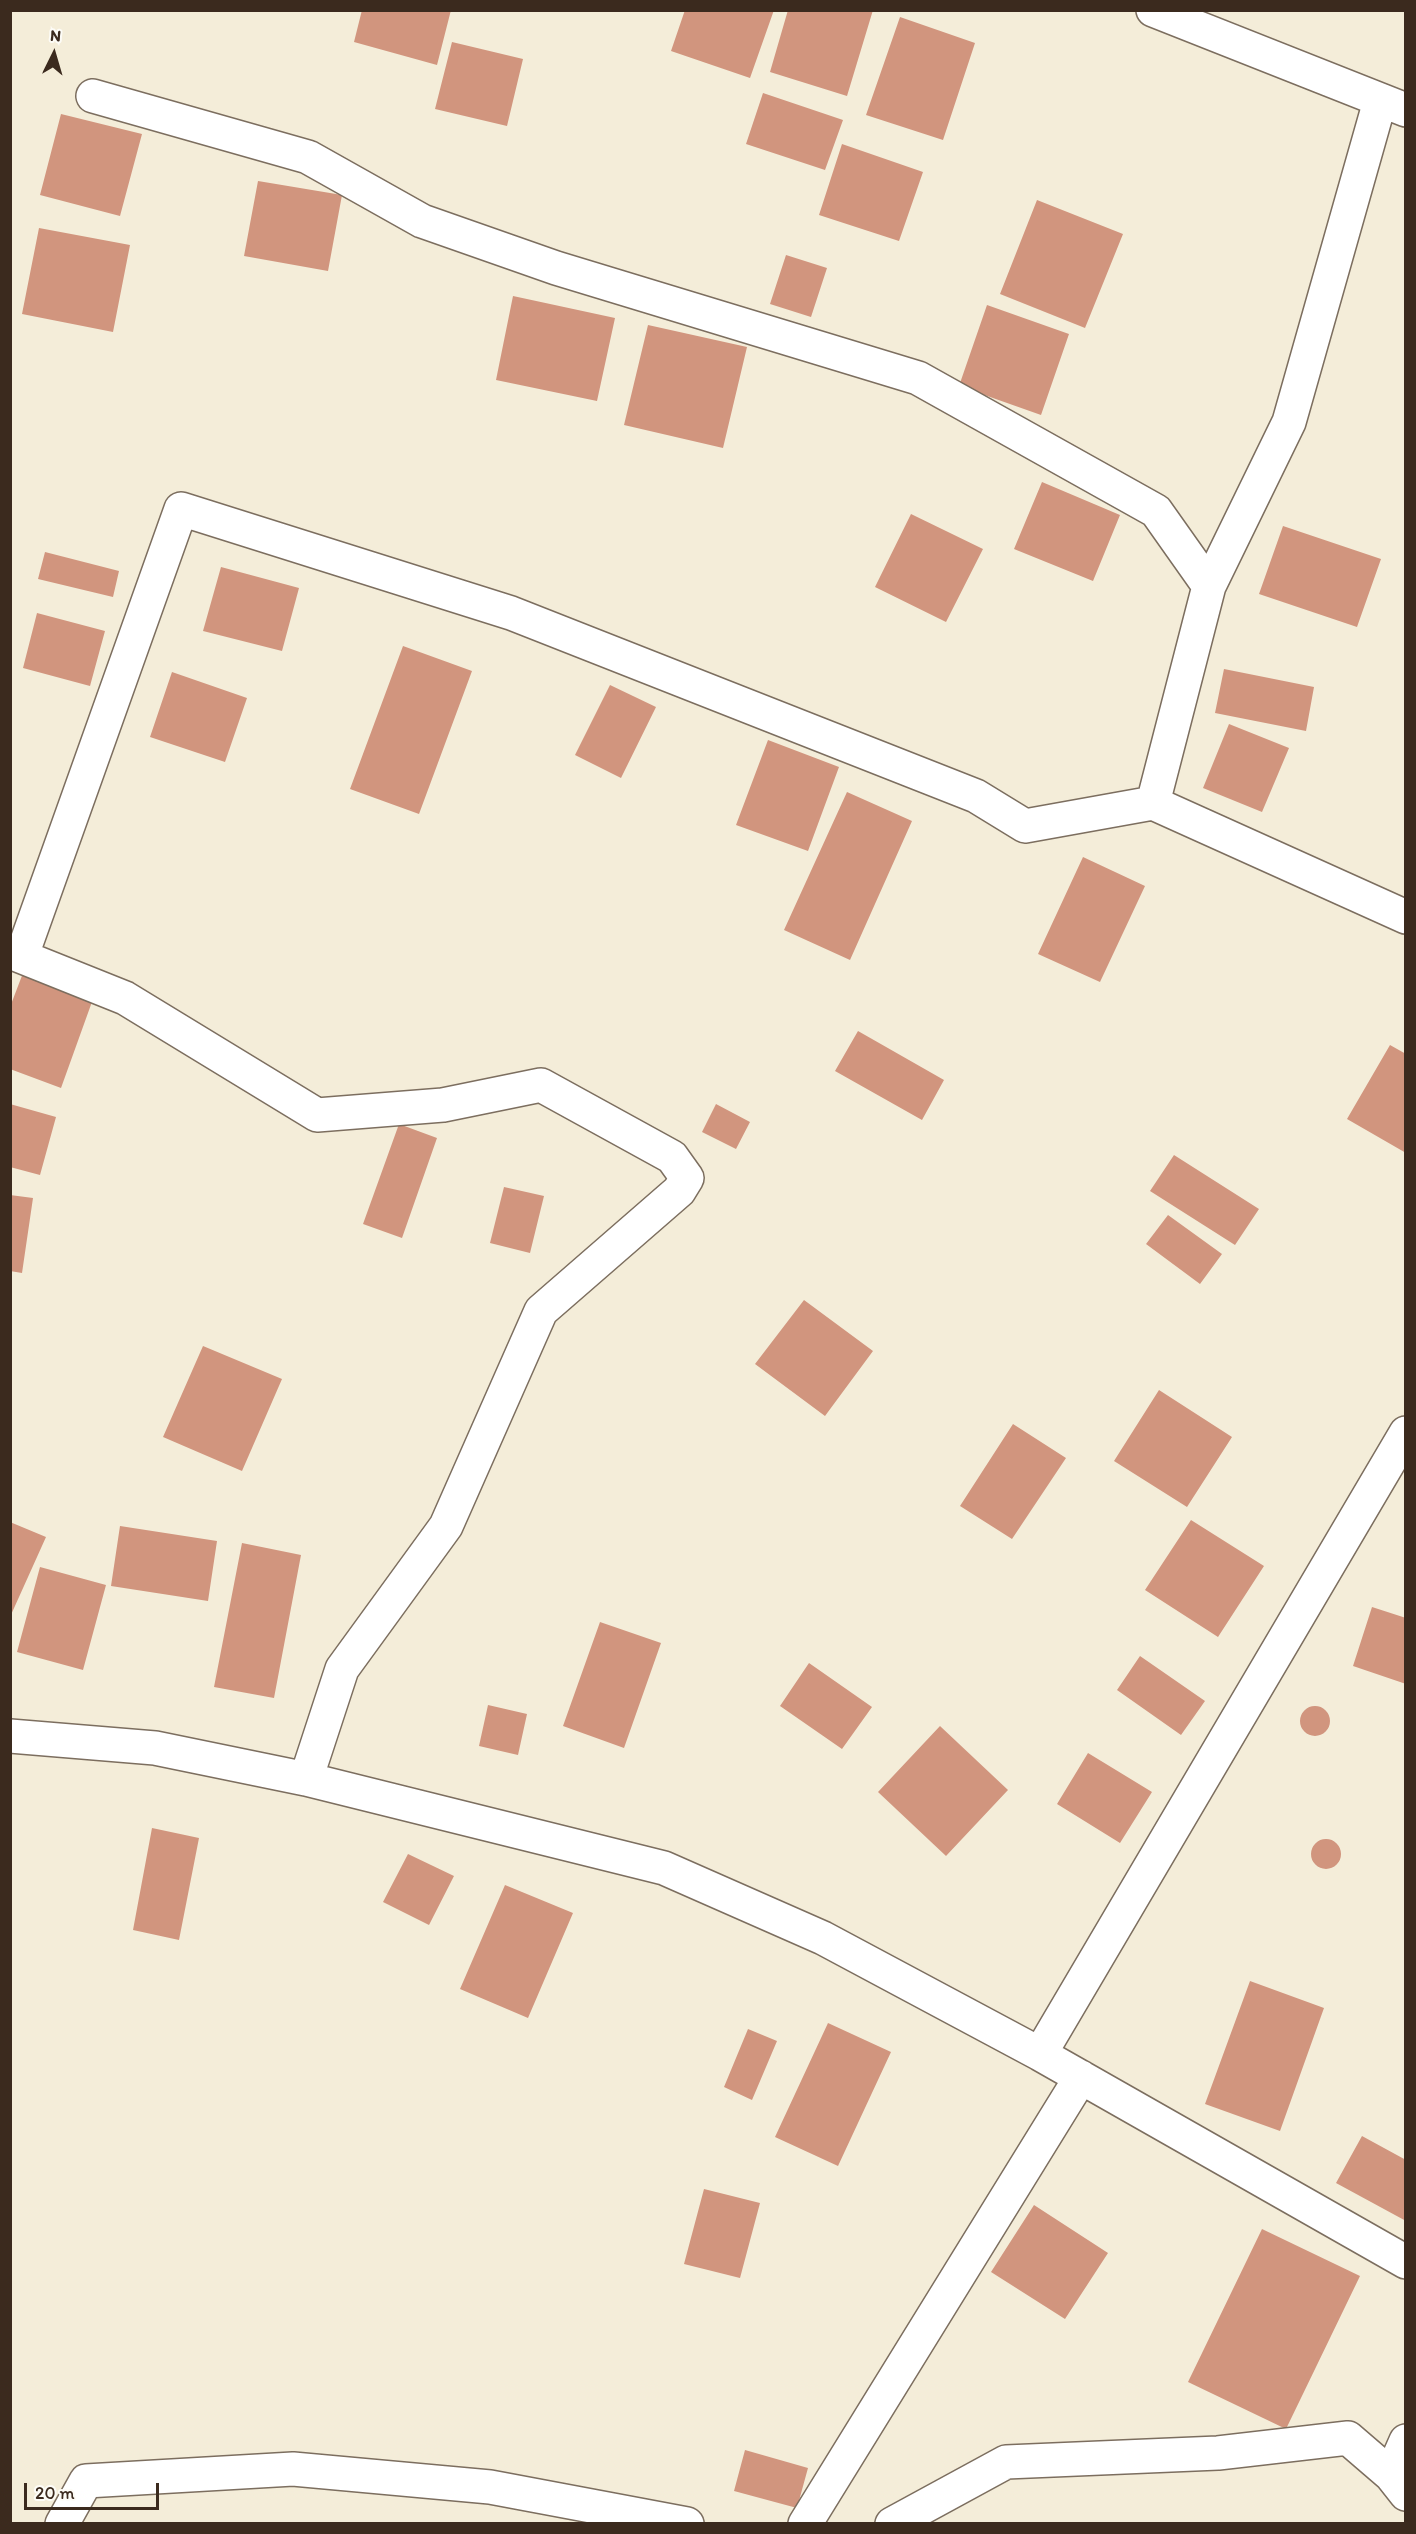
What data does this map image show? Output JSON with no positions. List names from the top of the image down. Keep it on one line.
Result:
{"scale_bar":"20 m","north":"top"}
